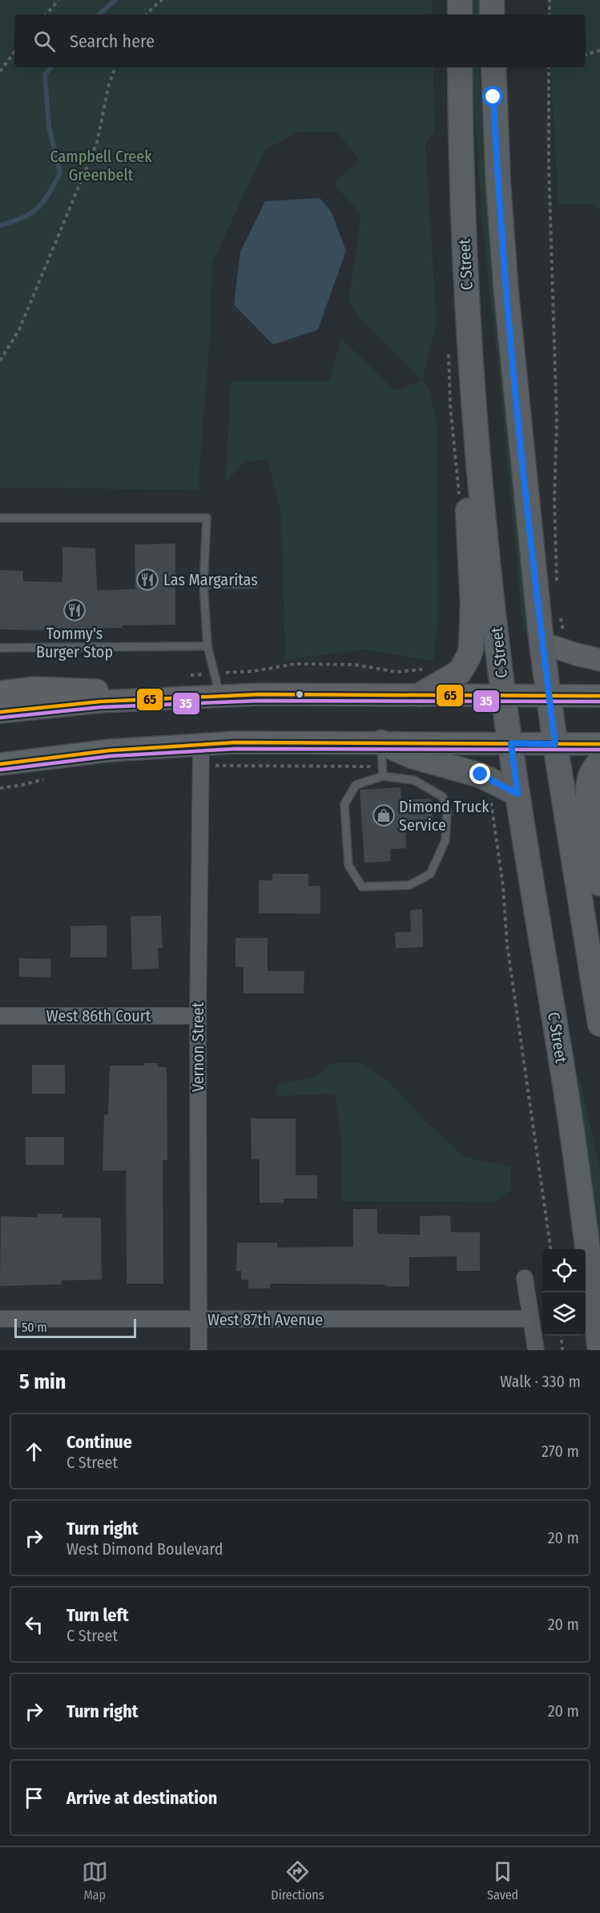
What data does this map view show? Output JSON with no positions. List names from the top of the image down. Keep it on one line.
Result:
{"streets":{"main road":["C Street"],"street":["West 86th Court","Vernon Street","West 87th Avenue"]},"crossings":[["West 86th Court","Vernon Street"],["Vernon Street","West 87th Avenue"]],"parks":["Campbell Creek Greenbelt"],"places":{"restaurant":["Las Margaritas","Tommy's Burger Stop"],"shop":["Dimond Truck Service"]},"lines":["transit line 65","transit line 35"],"scale_bar":"50 m","page":{"search":"Search here","scale":"50 m","heading":["5 min","Walk · 330 m"],"list":[["Continue","C Street","270 m"],["Turn right","West Dimond Boulevard","20 m"],["Turn left","C Street","20 m"],["Turn right","20 m"],"Arrive at destination"],"nav":["Map","Directions","Saved"]}}
